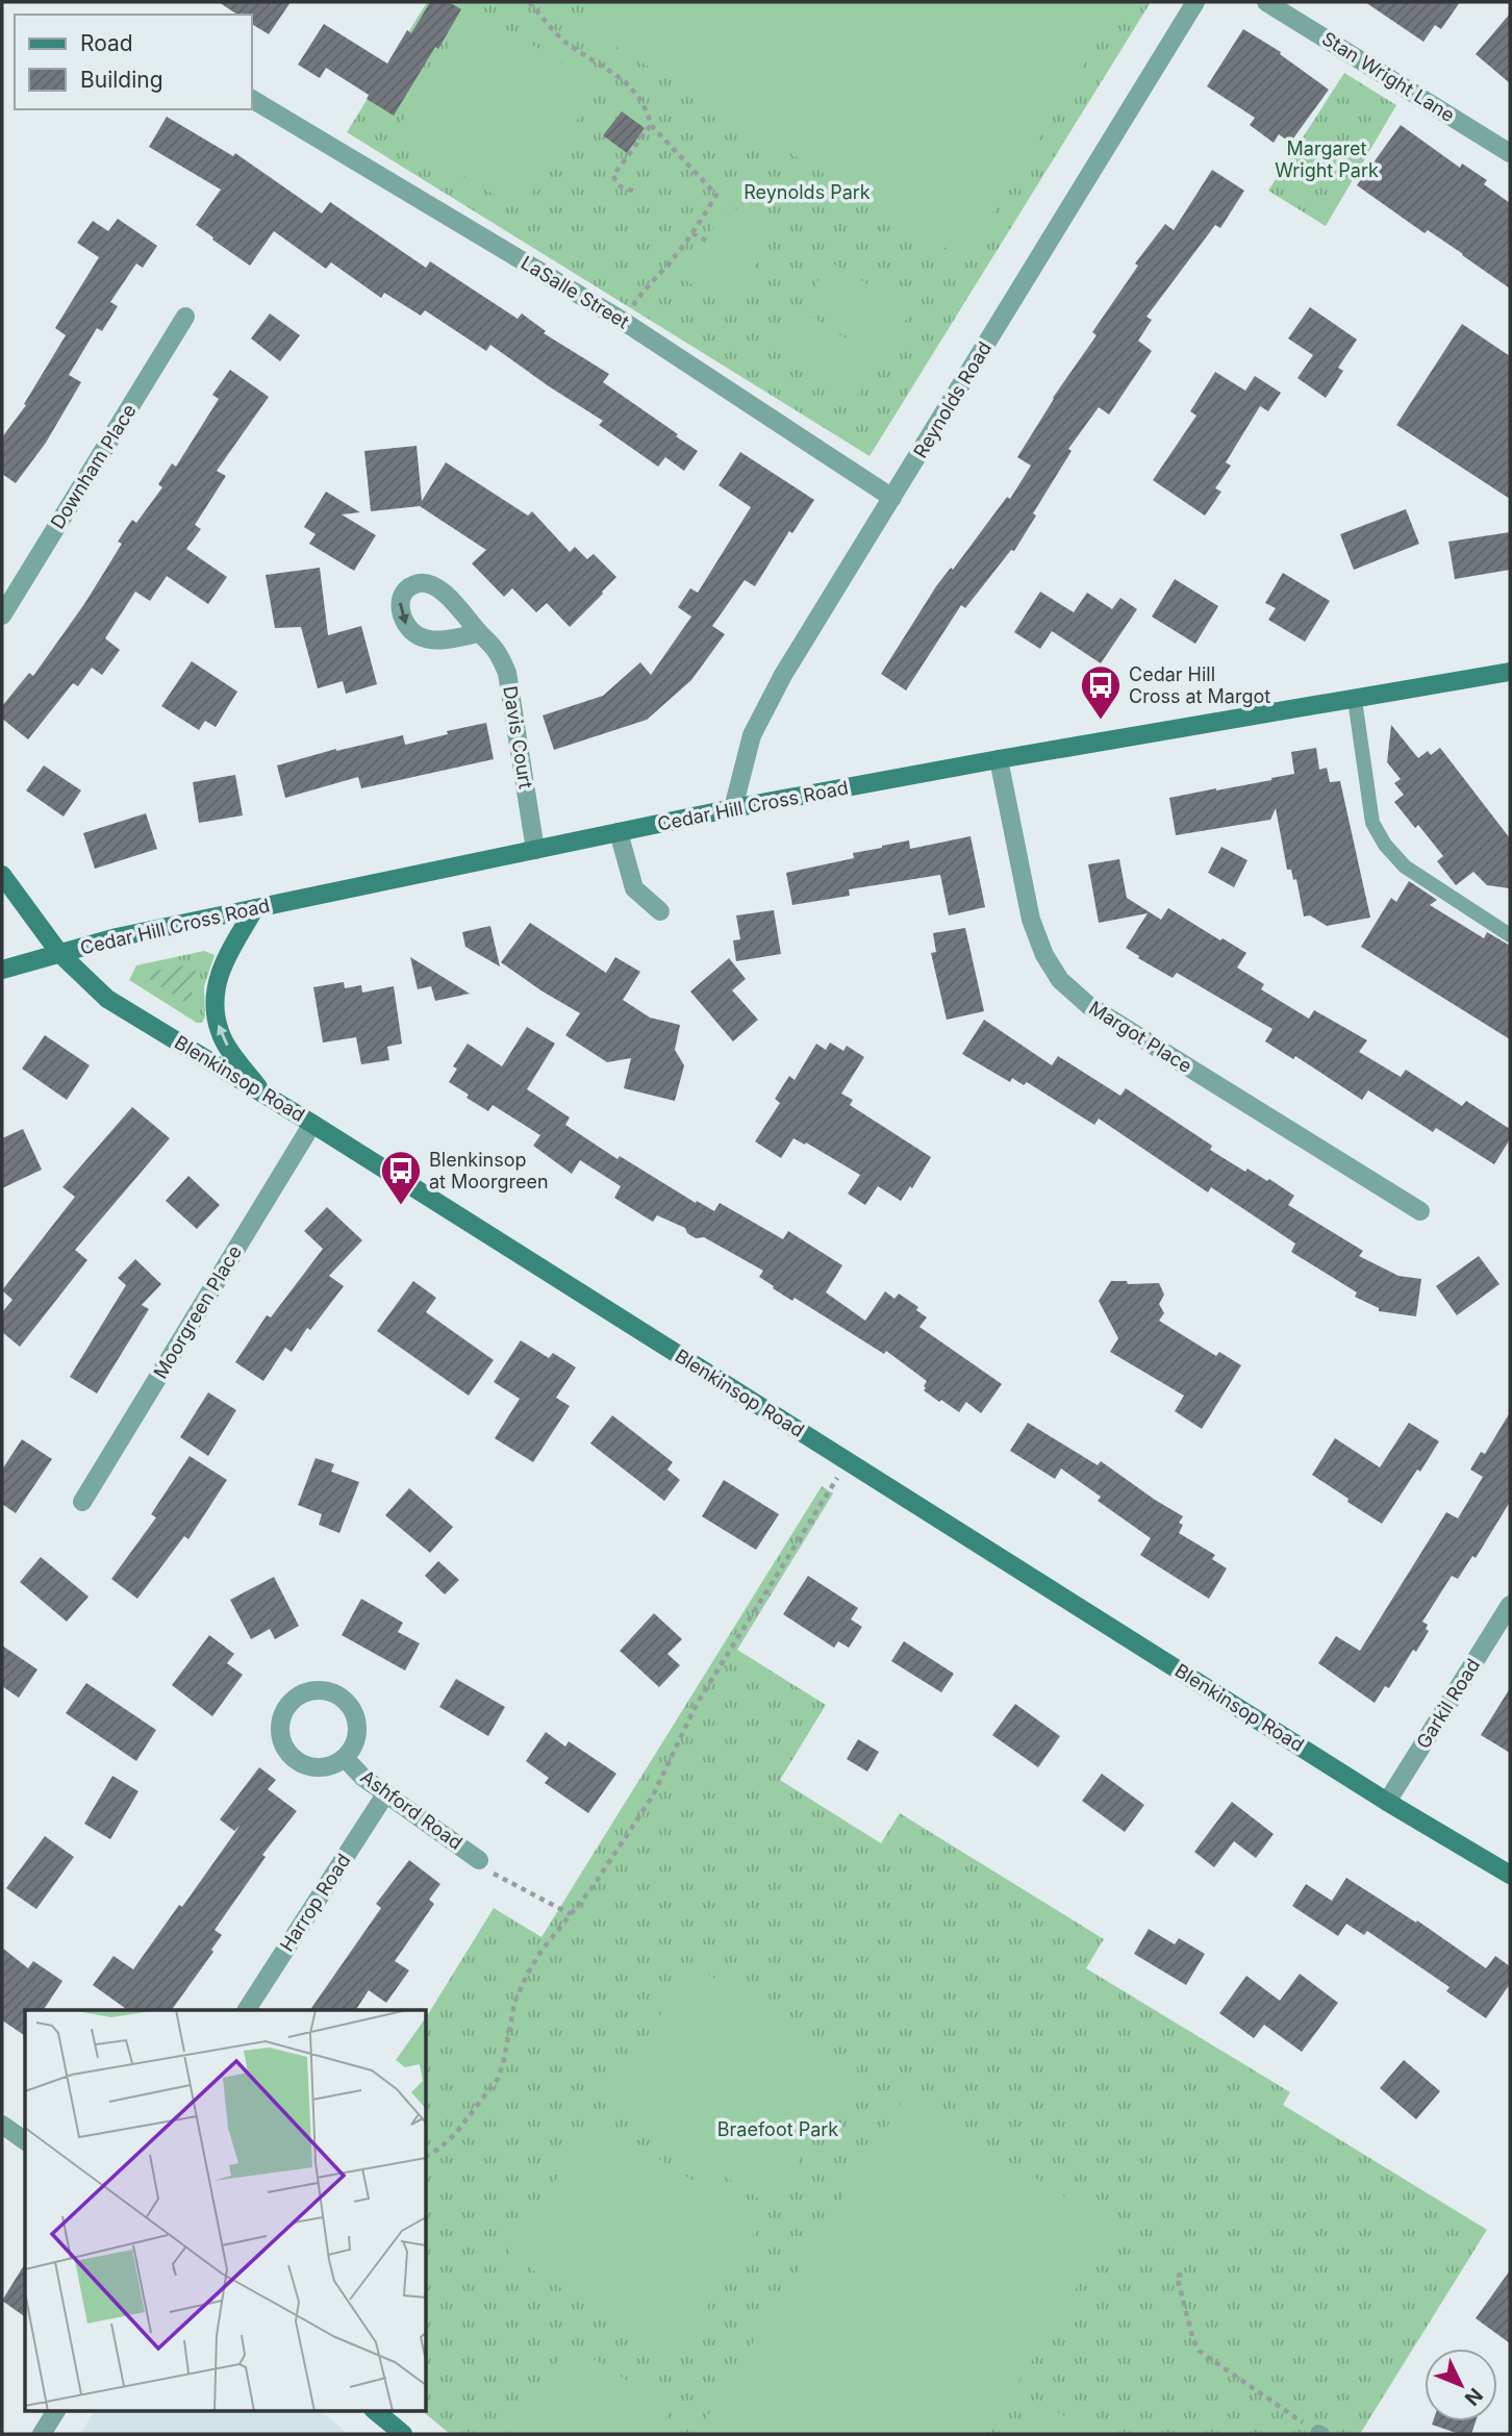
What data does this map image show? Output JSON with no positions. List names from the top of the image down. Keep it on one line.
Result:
{"streets":{"street":["Stan Wright Lane","LaSalle Street","Reynolds Road","Downham Place","Davis Court","Cedar Hill Cross Road","Margot Place","Blenkinsop Road","Moorgreen Place","Garkil Road","Ashford Road","Harrop Road"]},"crossings":[["LaSalle Street","Reynolds Road"],["Reynolds Road","Cedar Hill Cross Road"],["Davis Court","Cedar Hill Cross Road"],["Cedar Hill Cross Road","Margot Place"],["Cedar Hill Cross Road","Blenkinsop Road"],["Blenkinsop Road","Moorgreen Place"],["Blenkinsop Road","Garkil Road"],["Ashford Road","Harrop Road"]],"parks":["Margaret Wright Park","Reynolds Park","Braefoot Park"],"places":{"bus stop":["Cedar Hill Cross at Margot","Blenkinsop at Moorgreen"]},"legend":["Road","Building"],"north":"bottom right"}
